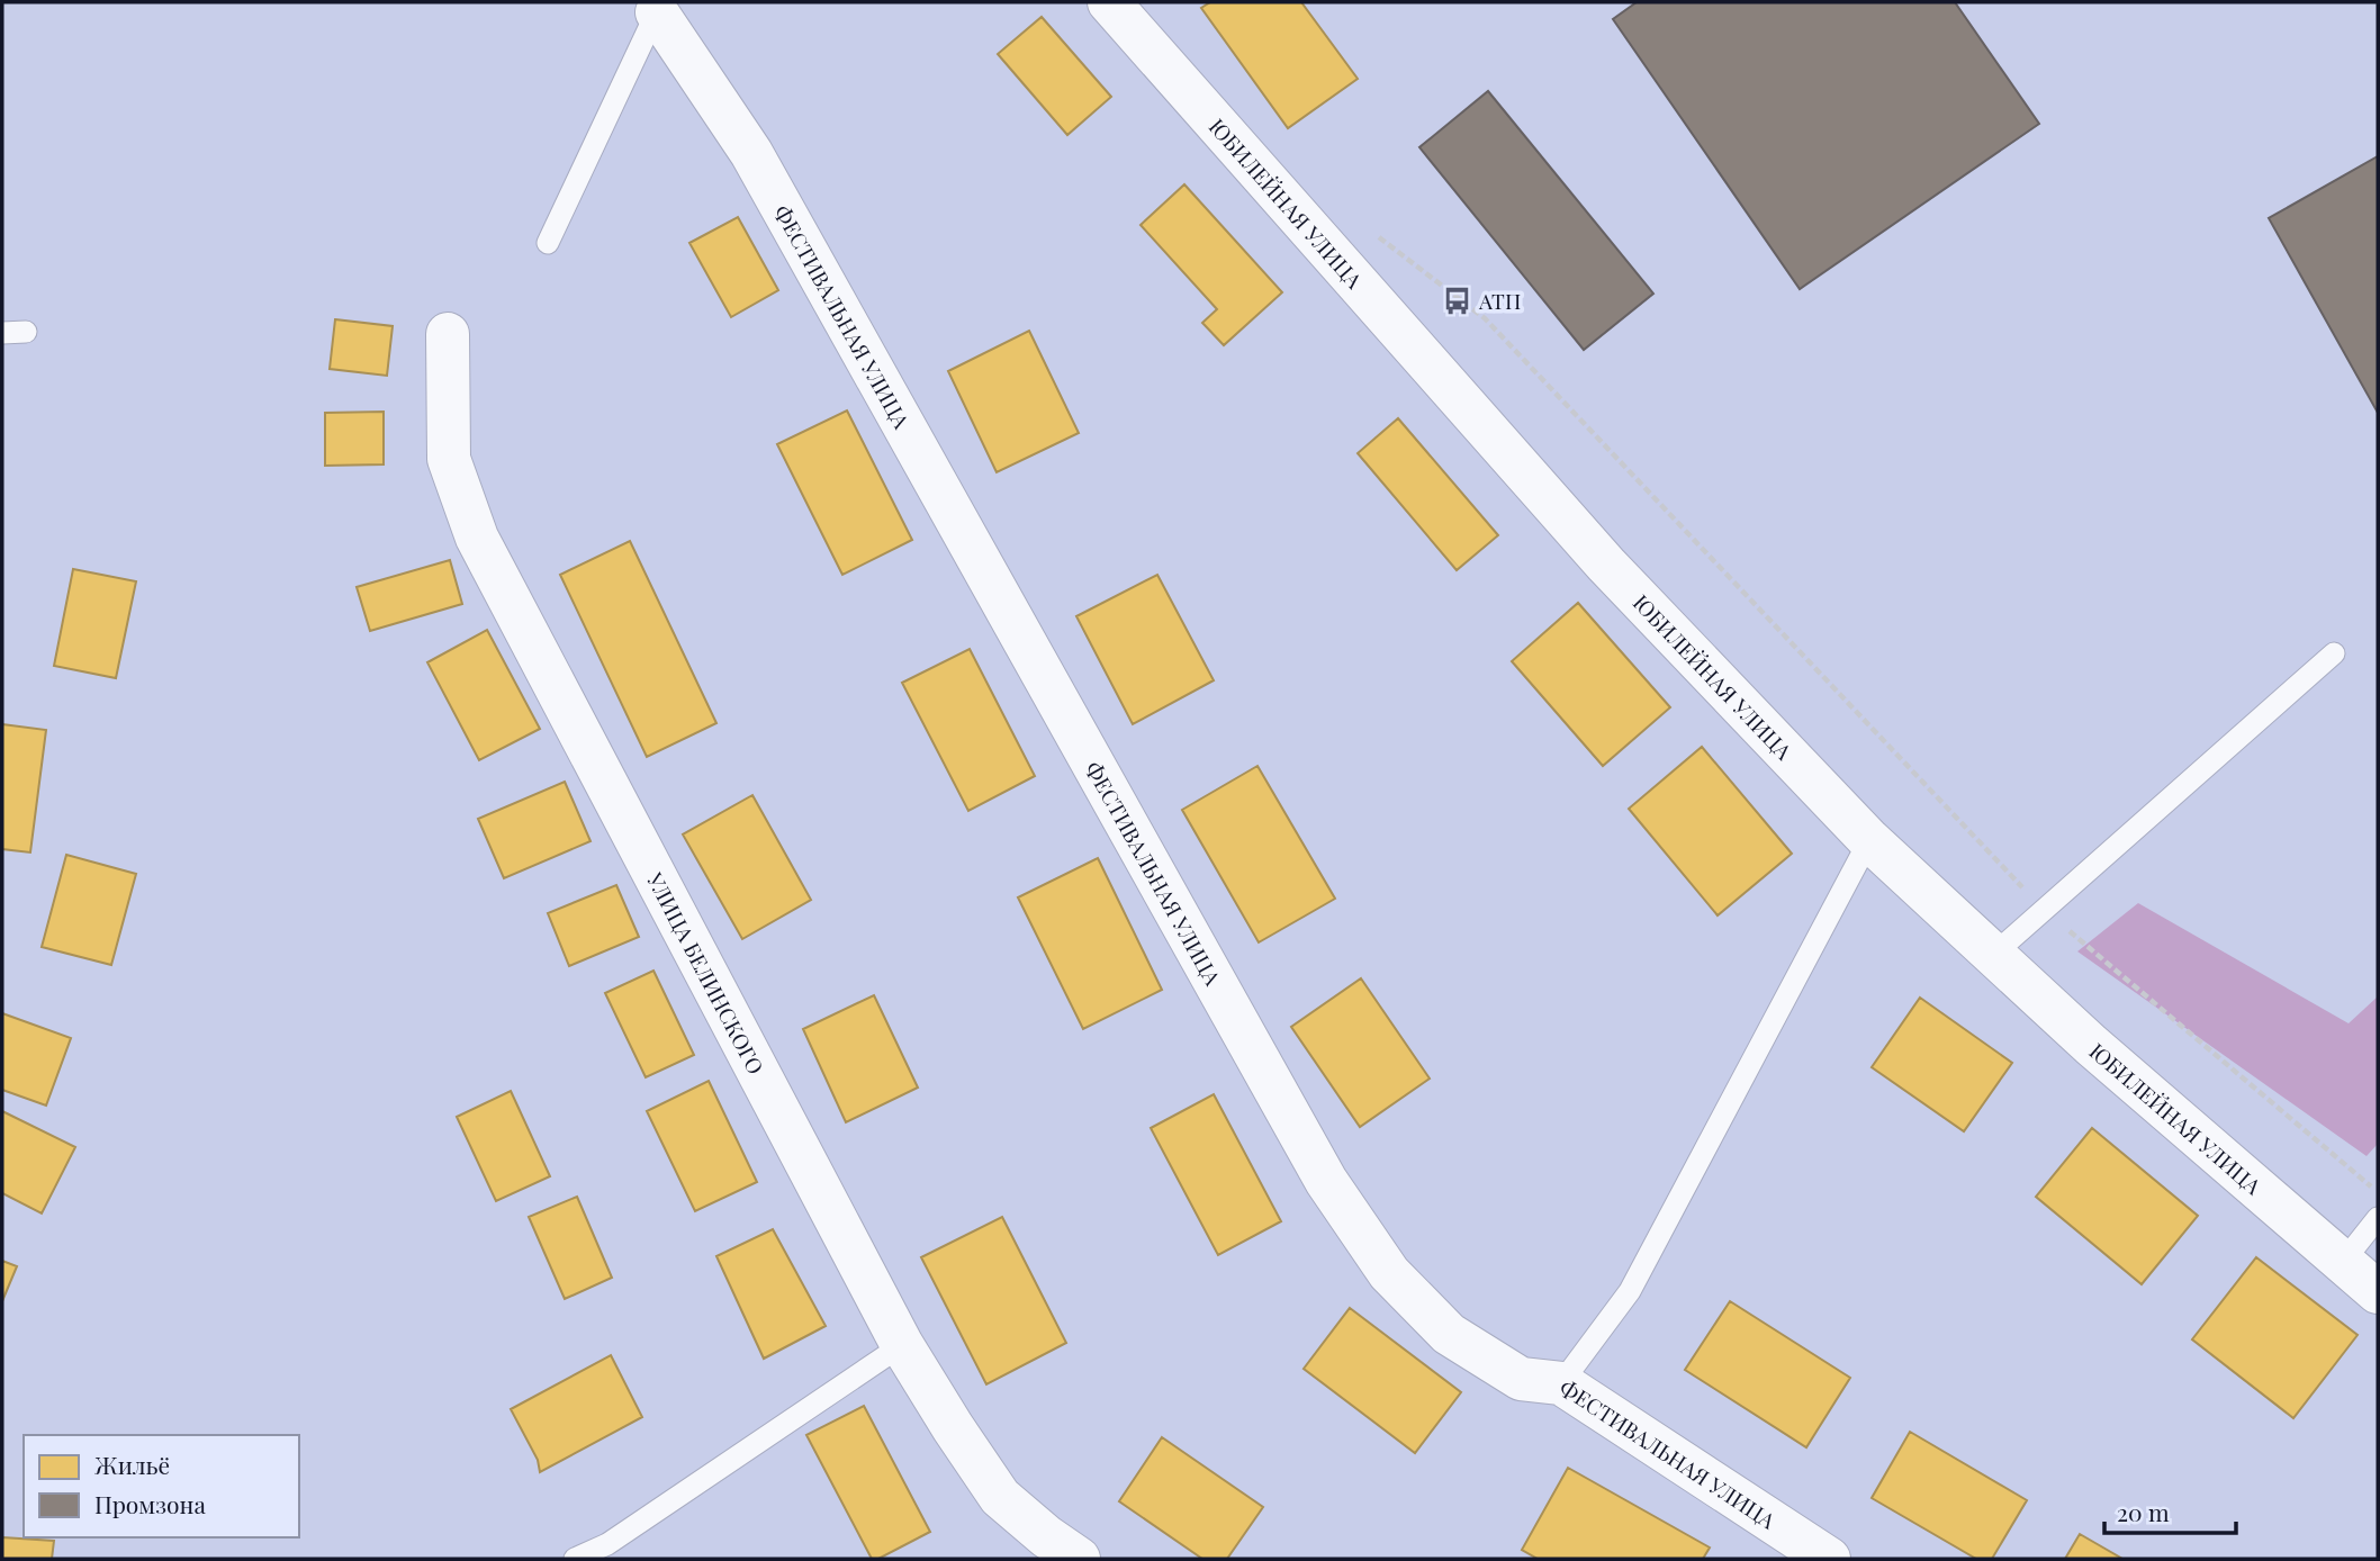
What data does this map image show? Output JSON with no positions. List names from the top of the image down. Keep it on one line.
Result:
{"streets":{"street":["ЮБИЛЕЙНАЯ УЛИЦА","ФЕСТИВАЛЬНАЯ УЛИЦА","УЛИЦА БЕЛИНСКОГО"]},"places":{"bus stop":["АТП"]},"legend":["Жильё","Промзона"],"scale_bar":"20 m"}
